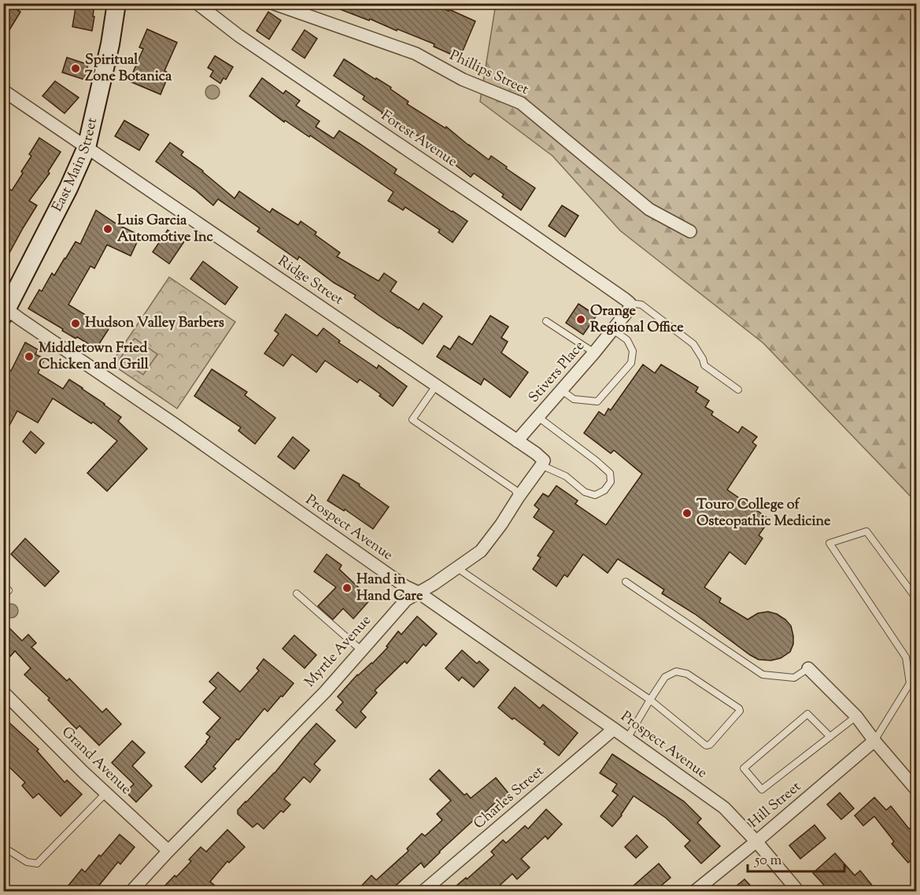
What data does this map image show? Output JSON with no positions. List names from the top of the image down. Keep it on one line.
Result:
{"streets":{"main road":["East Main Street"],"street":["Phillips Street","Forest Avenue","Ridge Street","Stivers Place","Prospect Avenue","Myrtle Avenue","Grand Avenue","Charles Street","Hill Street"]},"crossings":[["Forest Avenue","Stivers Place"],["East Main Street","Ridge Street"],["East Main Street","Prospect Avenue"],["Ridge Street","Stivers Place"],["Prospect Avenue","Myrtle Avenue"],["Prospect Avenue","Charles Street"],["Prospect Avenue","Hill Street"],["Myrtle Avenue","Grand Avenue"]],"places":["Spiritual Zone Botanica","Luis Garcia Automotive Inc","Orange Regional Office","Hudson Valley Barbers","Middletown Fried Chicken and Grill","Touro College of Osteopathic Medicine","Hand in Hand Care"],"scale_bar":"50 m"}
